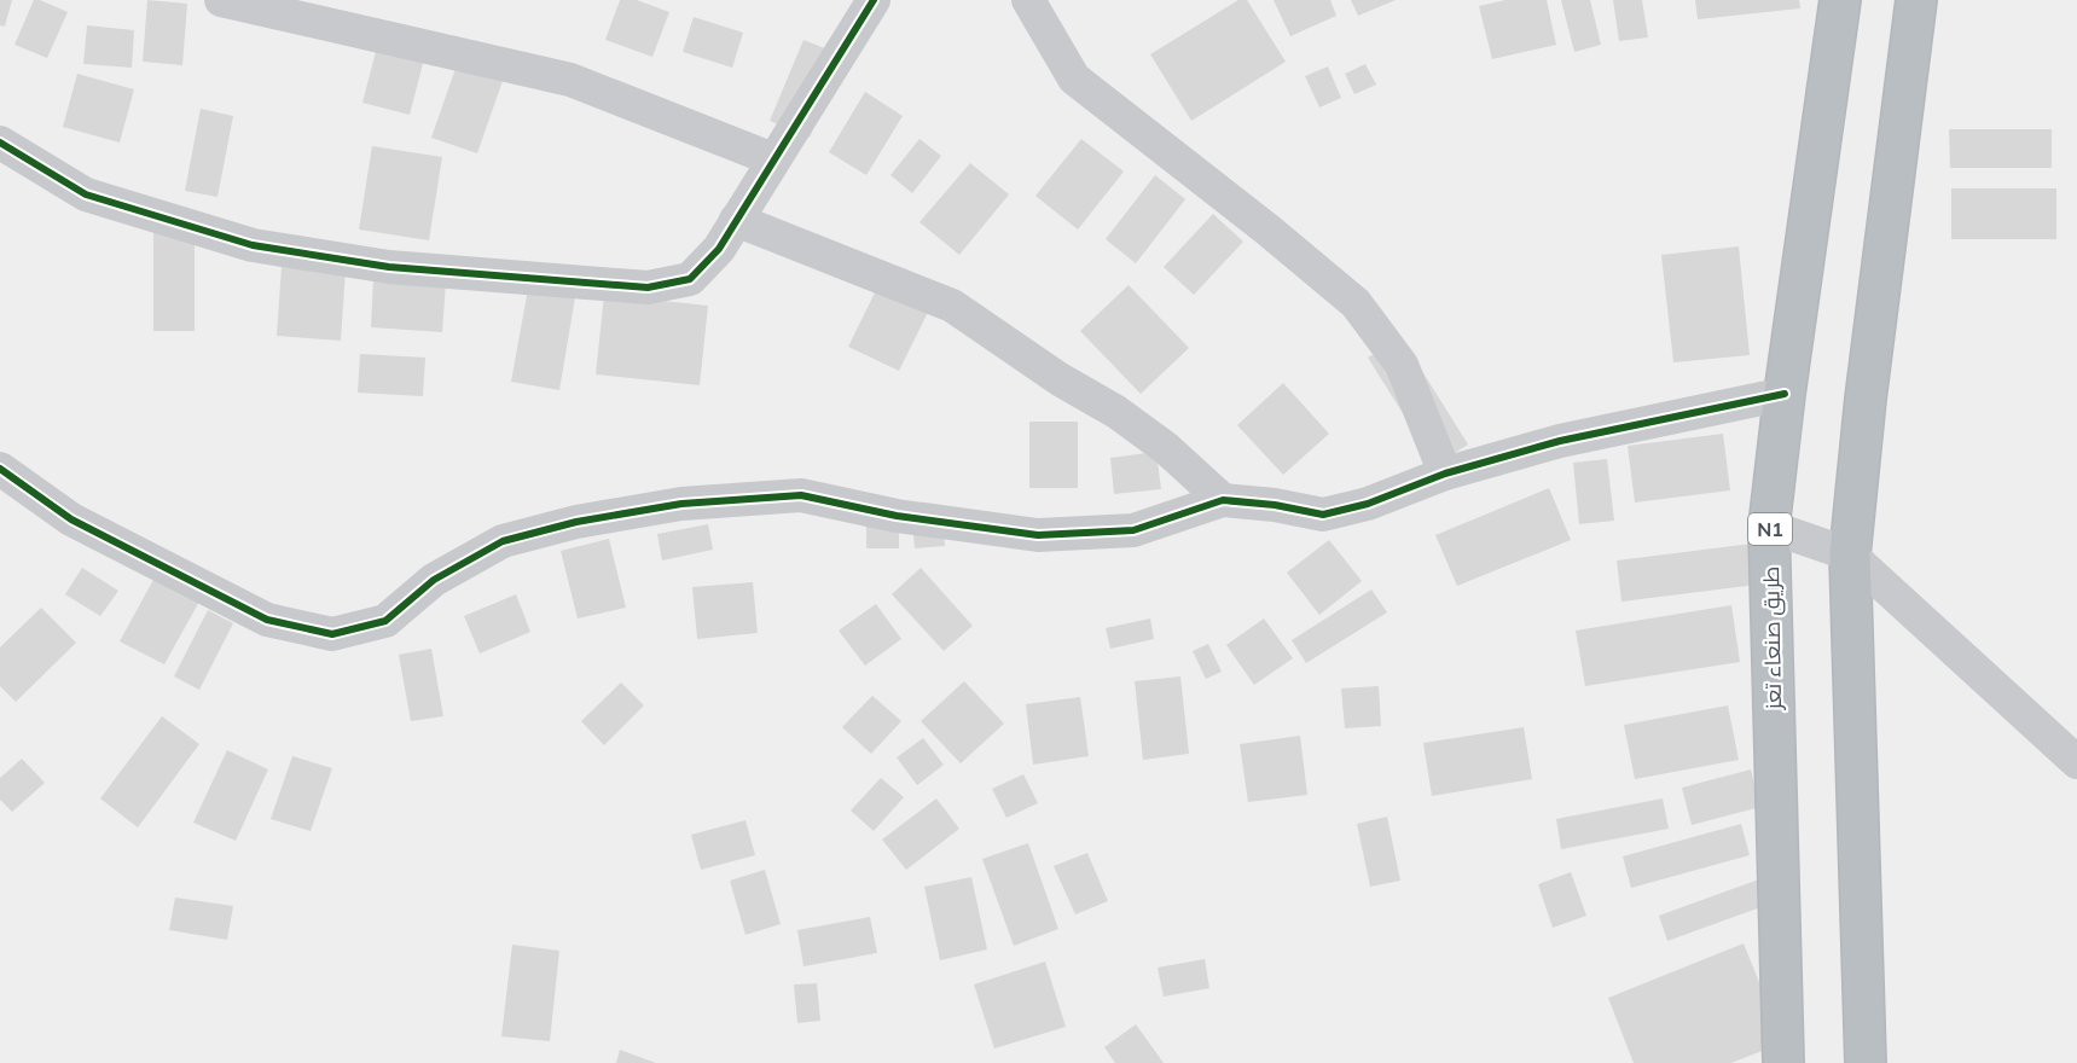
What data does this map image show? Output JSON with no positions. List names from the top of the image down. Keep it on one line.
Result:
{"streets":{"highway":["N1","طريق صنعاء تعز"]}}
